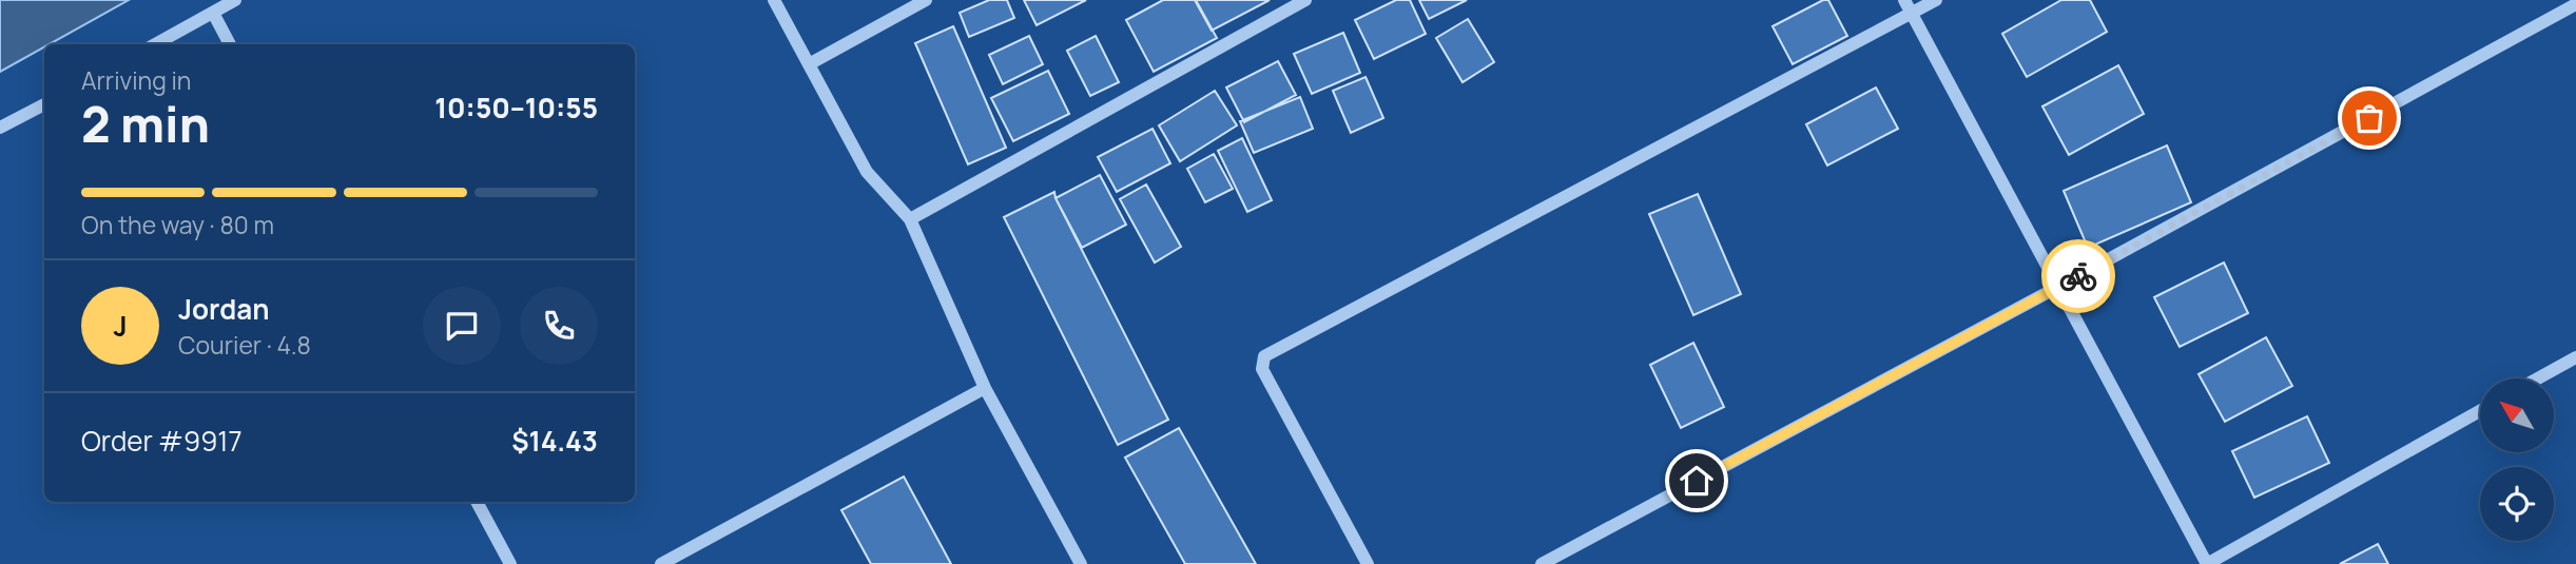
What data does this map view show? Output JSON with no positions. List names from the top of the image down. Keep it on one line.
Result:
{"north":"top left","page":{"heading":["2 min","Arriving in","10:50–10:55"],"panel":["Jordan","Courier · 4.8","Order #9917","$14.43"],"bar":"On the way · 80 m","round":"J"}}
